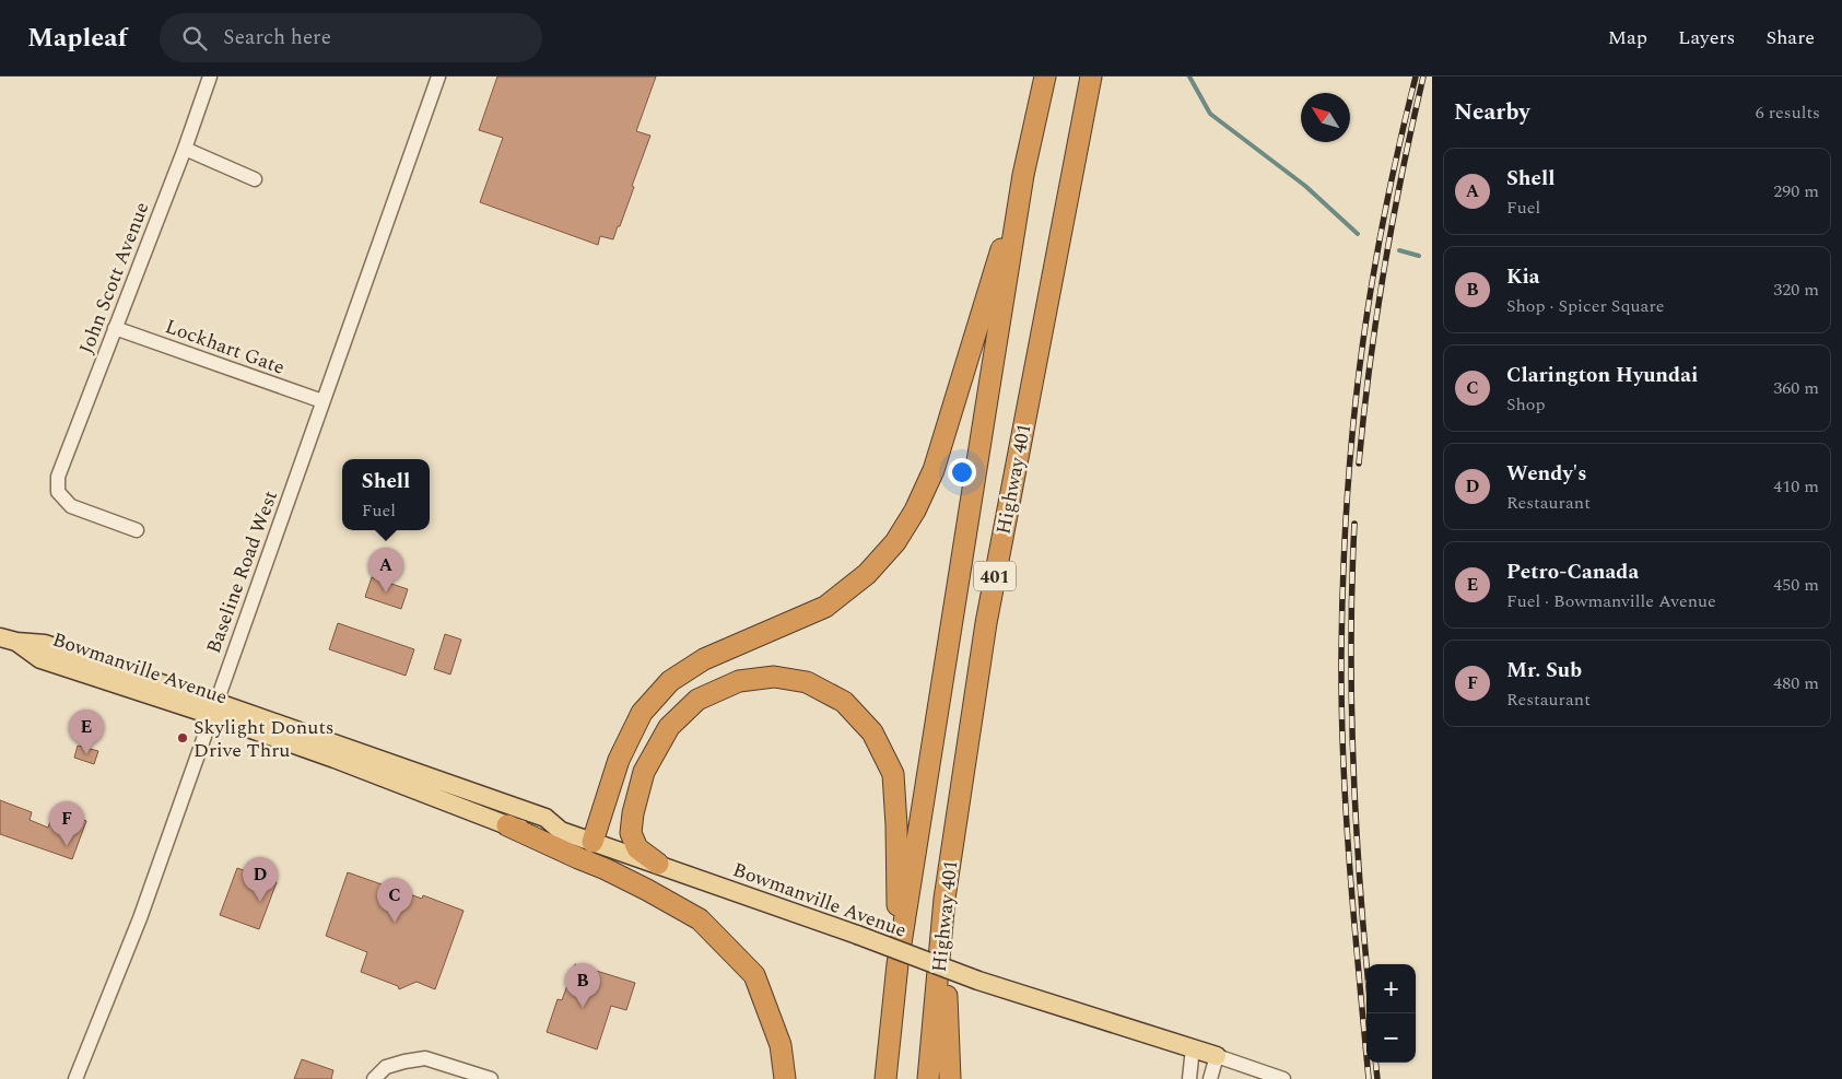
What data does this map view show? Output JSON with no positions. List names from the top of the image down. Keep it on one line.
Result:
{"streets":{"highway":["Highway 401","401"],"main road":["Bowmanville Avenue"],"street":["John Scott Avenue","Lockhart Gate","Baseline Road West"]},"crossings":[["John Scott Avenue","Lockhart Gate"],["Lockhart Gate","Baseline Road West"],["Baseline Road West","Bowmanville Avenue"]],"places":["Skylight Donuts Drive Thru"],"north":"top left","page":{"header":"Mapleaf","search":"Search here","nav":["Map","Layers","Share"],"heading":["Nearby","6 results"],"list":[{"mark":"A","name":"Shell","note":"Fuel","value":"290 m"},{"mark":"B","name":"Kia","note":"Shop · Spicer Square","value":"320 m"},{"mark":"C","name":"Clarington Hyundai","note":"Shop","value":"360 m"},{"mark":"D","name":"Wendy's","note":"Restaurant","value":"410 m"},{"mark":"E","name":"Petro-Canada","note":"Fuel · Bowmanville Avenue","value":"450 m"},{"mark":"F","name":"Mr. Sub","note":"Restaurant","value":"480 m"}],"popup":["Shell","Fuel"],"pins":["A","E","F","D","C","B"],"map_buttons":["+","−"]}}
